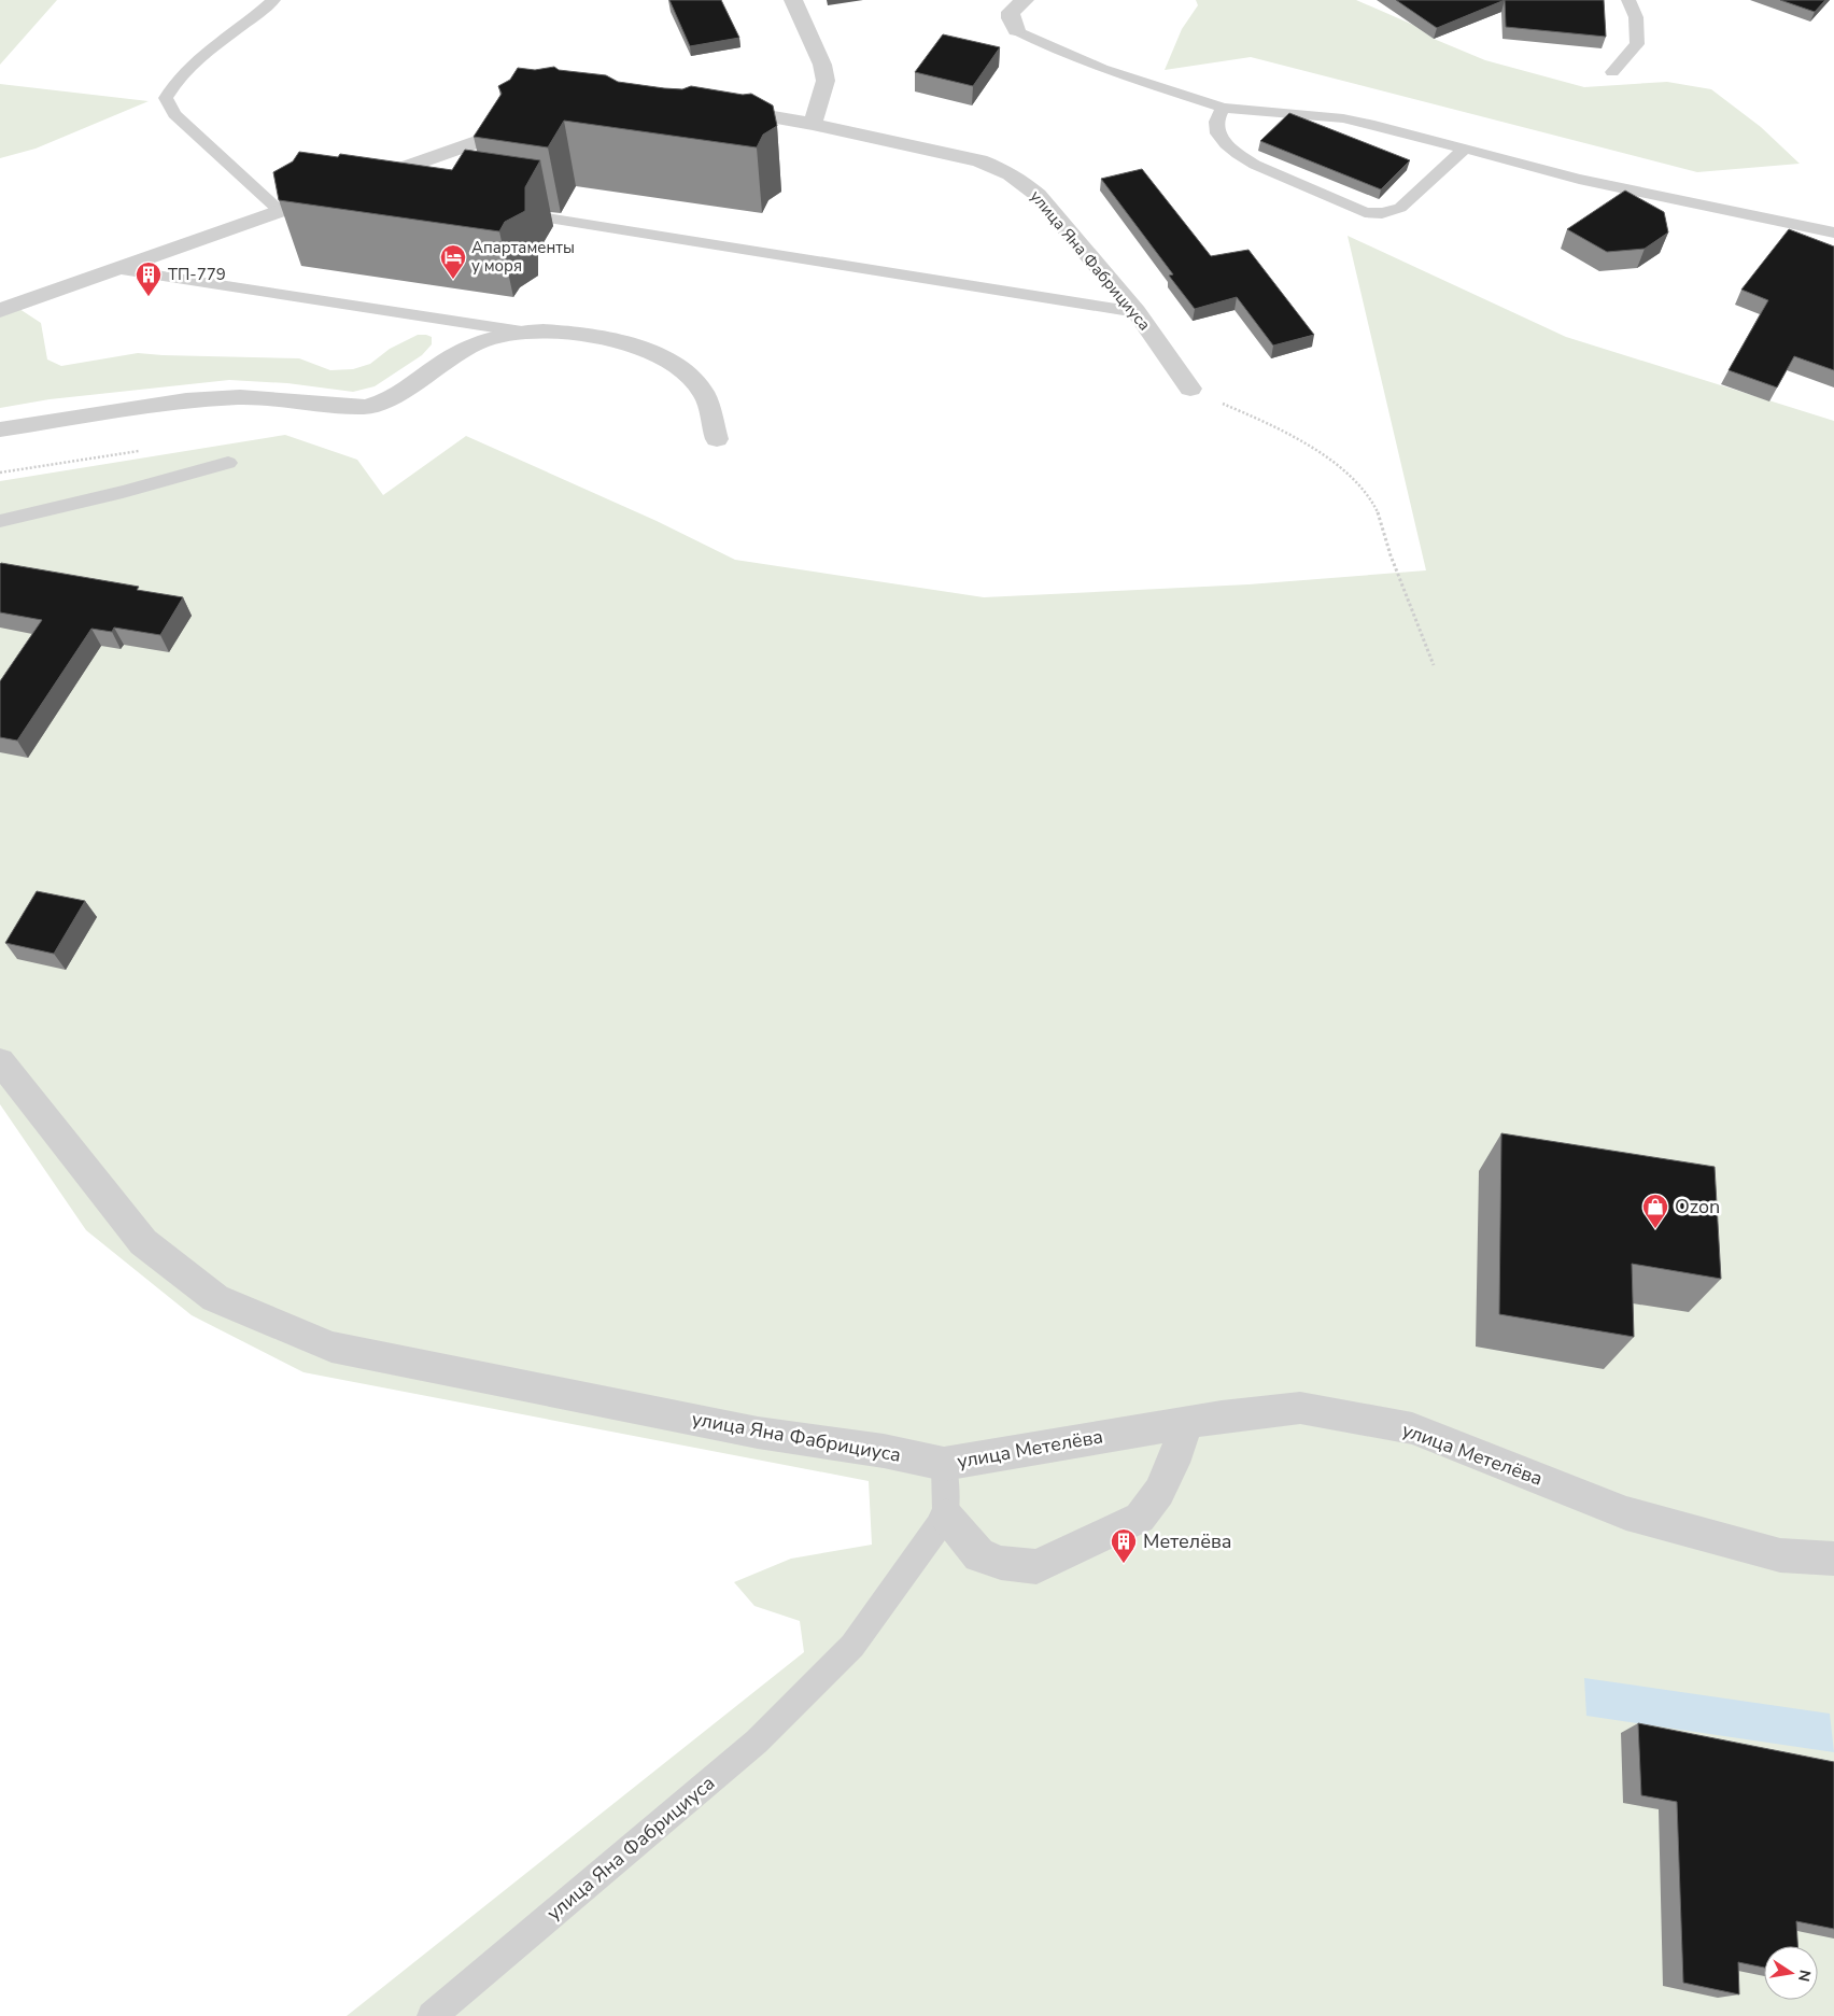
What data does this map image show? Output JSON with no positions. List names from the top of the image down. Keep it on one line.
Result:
{"streets":{"street":["улица Яна Фабрициуса","улица Метелёва"]},"crossings":[["улица Яна Фабрициуса","улица Метелёва"]],"places":{"hotel":["Апартаменты у моря"],"building":["ТП-779","Метелёва"],"shop":["Ozon"]},"north":"right"}
